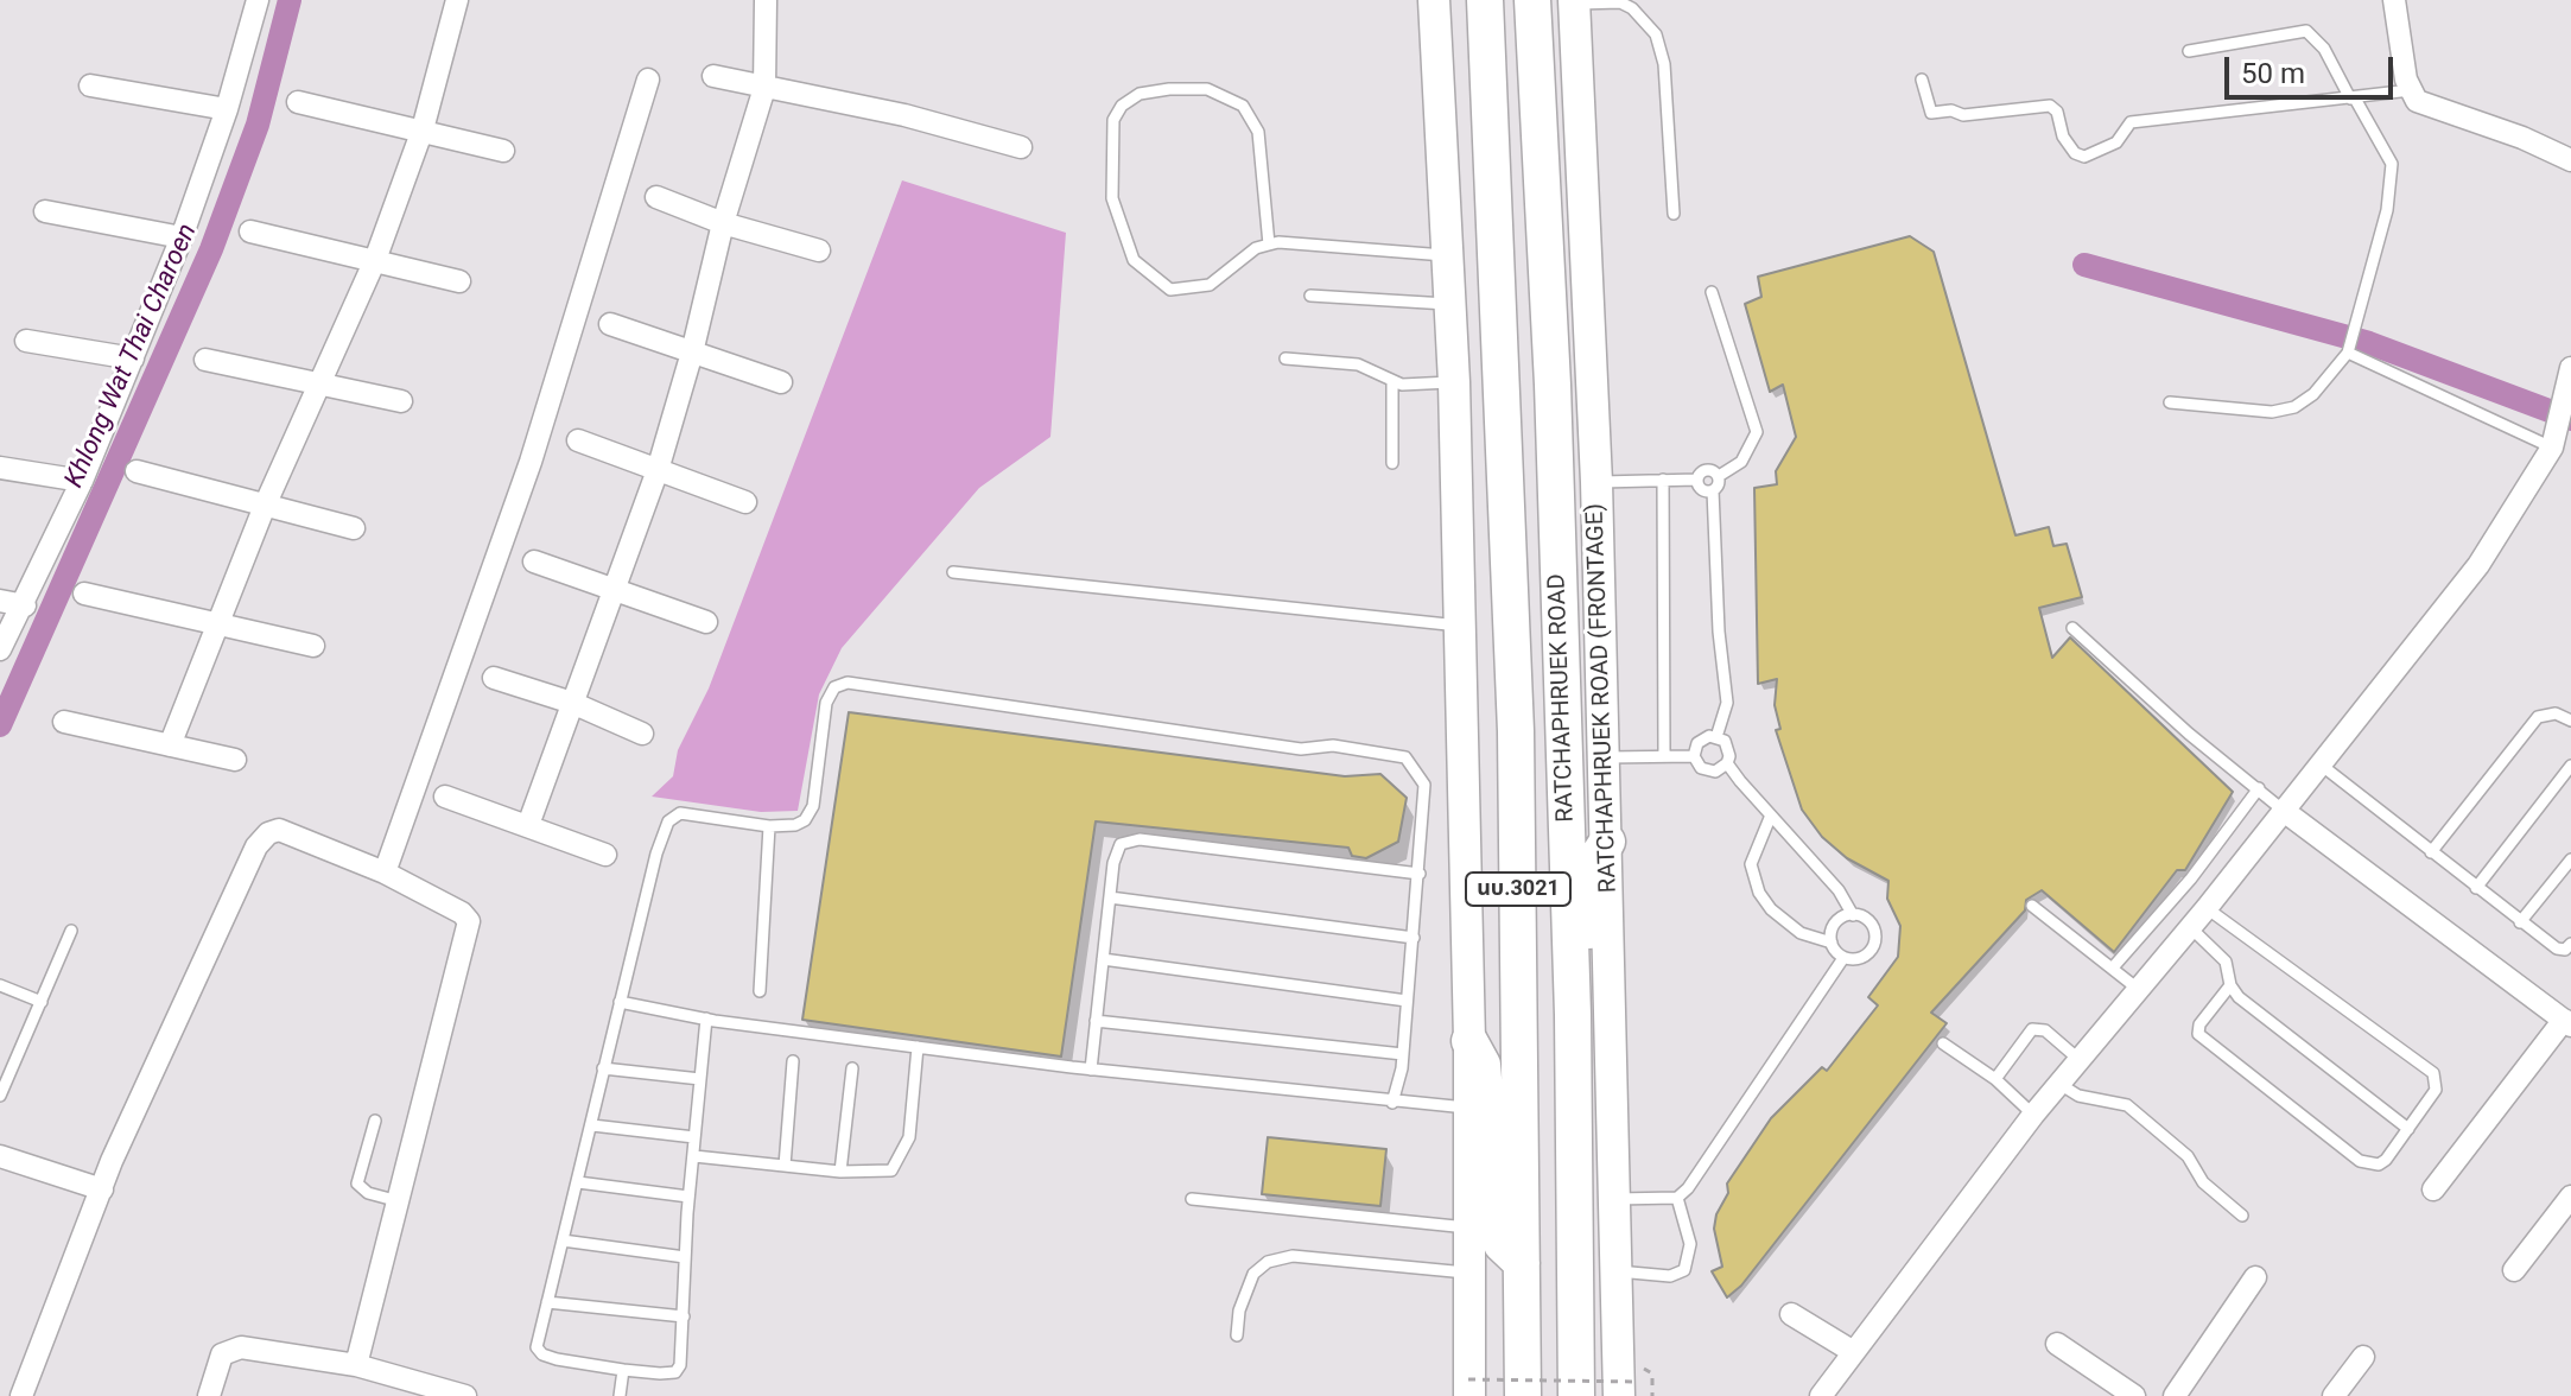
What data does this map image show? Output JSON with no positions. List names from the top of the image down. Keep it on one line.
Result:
{"streets":{"main road":["RATCHAPHRUEK ROAD","RATCHAPHRUEK ROAD (FRONTAGE)","นบ.3021"]},"water":["Khlong Wat Thai Charoen"],"scale_bar":"50 m"}
